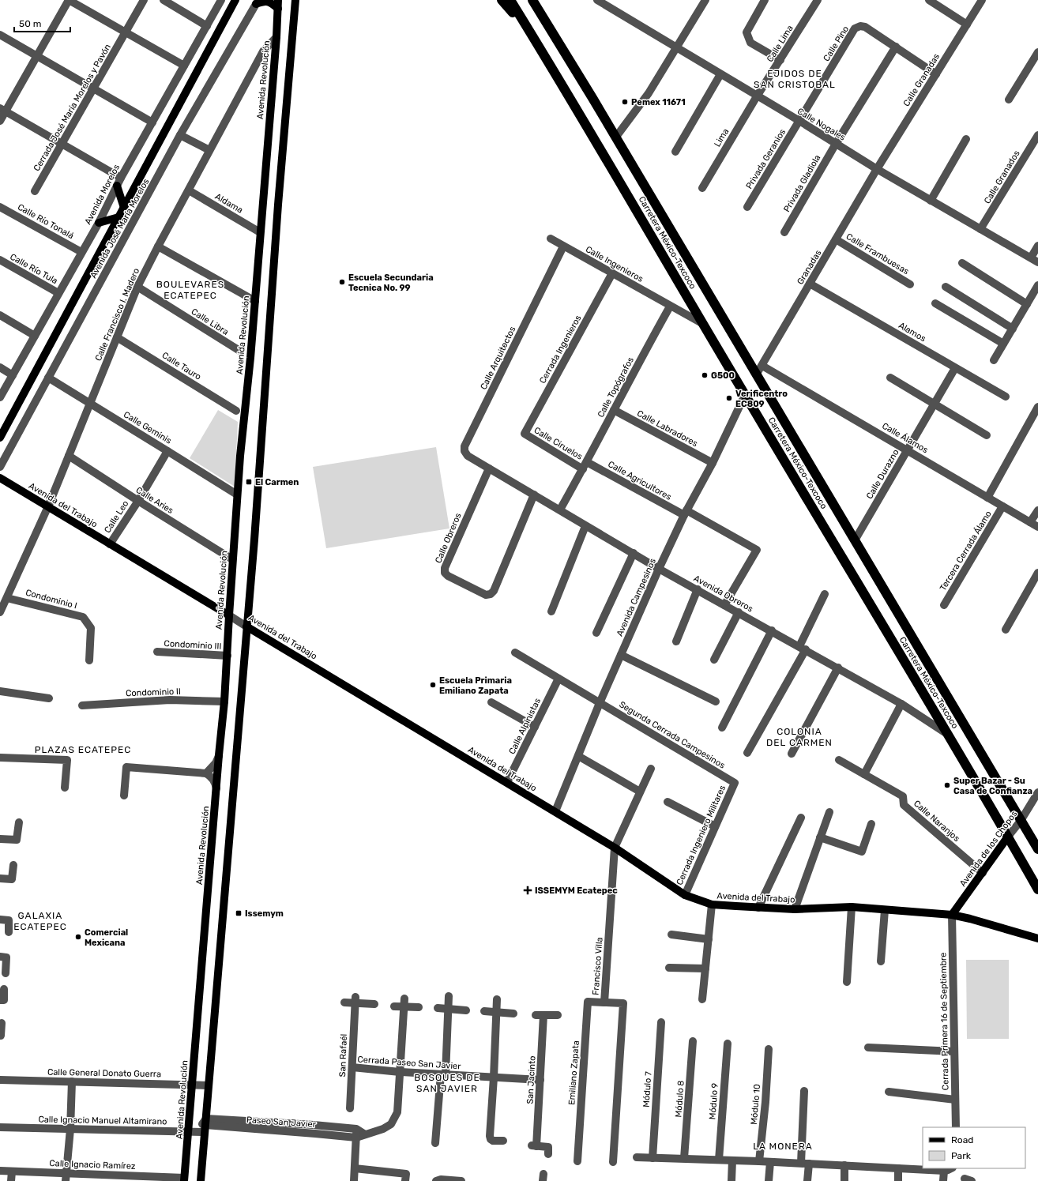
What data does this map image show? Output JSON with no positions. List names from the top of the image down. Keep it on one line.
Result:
{"streets":{"highway":["Carretera México-Texcoco"],"main road":["Avenida Revolución","Avenida José María Morelos","Avenida del Trabajo","Avenida de los Chopos"],"street":["Calle Lima","Calle Pino","Calle Granadas","Cerrada José María Morelos y Pavón","Calle Nogales","Lima","Privada Geranios","Calle Granados","Privada Gladiola","Avenida Morelos","Aldama","Calle Río Tonalá","Calle Frambuesas","Calle Ingenieros","Granadas","Calle Río Tula","Calle Francisco I. Madero","Calle Libra","Alamos","Cerrada Ingenieros","Calle Arquitectos","Calle Tauro","Calle Topógrafos","Calle Geminis","Calle Labradores","Calle Álamos","Calle Ciruelos","Calle Durazno","Calle Agricultores","Calle Aries","Calle Leo","Calle Obreros","Tercera Cerrada Álamo","Avenida Obreros","Avenida Campesinos","Condominio I","Condominio III","Condominio II","Calle Alpinistas","Segunda Cerrada Campesinos","Calle Naranjos","Cerrada Ingeniero Militares","Francisco Villa","Cerrada Primera 16 de Septiembre","San Rafaél","Cerrada Paseo San Javier","Calle General Donato Guerra","Emiliano Zapata","San Jacinto","Módulo 7","Módulo 8","Módulo 9","Módulo 10","Calle Ignacio Manuel Altamirano","Paseo San Javier","Calle Ignacio Ramírez"]},"crossings":[["Calle Lima","Calle Nogales"],["Calle Lima","Lima"],["Calle Pino","Calle Nogales"],["Calle Pino","Privada Geranios"],["Calle Pino","Privada Gladiola"],["Avenida Revolución","Aldama"],["Avenida Revolución","Calle Francisco I. Madero"],["Avenida Revolución","Calle Geminis"],["Avenida Revolución","Calle Aries"],["Avenida Revolución","Avenida del Trabajo"],["Avenida Revolución","Condominio III"],["Avenida Revolución","Condominio II"],["Avenida Revolución","Calle General Donato Guerra"],["Avenida Revolución","Calle Ignacio Manuel Altamirano"],["Avenida Revolución","Calle Ignacio Ramírez"],["Calle Granadas","Calle Nogales"],["Calle Granadas","Granadas"],["Calle Nogales","Lima"],["Calle Nogales","Privada Geranios"],["Calle Nogales","Calle Granados"],["Calle Nogales","Privada Gladiola"],["Calle Nogales","Granadas"],["Avenida Morelos","Calle Río Tonalá"],["Avenida Morelos","Calle Río Tula"],["Aldama","Calle Francisco I. Madero"],["Avenida José María Morelos","Calle Geminis"],["Carretera México-Texcoco","Granadas"],["Carretera México-Texcoco","Calle Durazno"],["Carretera México-Texcoco","Avenida Obreros"],["Carretera México-Texcoco","Avenida Campesinos"],["Carretera México-Texcoco","Avenida de los Chopos"],["Calle Frambuesas","Granadas"],["Calle Ingenieros","Cerrada Ingenieros"],["Calle Ingenieros","Calle Arquitectos"],["Calle Ingenieros","Calle Topógrafos"],["Granadas","Alamos"],["Granadas","Calle Álamos"],["Calle Francisco I. Madero","Calle Libra"],["Calle Francisco I. Madero","Calle Tauro"],["Calle Francisco I. Madero","Calle Geminis"],["Calle Francisco I. Madero","Calle Aries"],["Calle Francisco I. Madero","Avenida del Trabajo"],["Calle Francisco I. Madero","Condominio I"],["Alamos","Calle Durazno"],["Cerrada Ingenieros","Calle Ciruelos"],["Calle Arquitectos","Calle Obreros"],["Calle Arquitectos","Avenida Obreros"],["Calle Topógrafos","Calle Labradores"],["Calle Topógrafos","Calle Ciruelos"],["Calle Topógrafos","Calle Agricultores"],["Calle Topógrafos","Avenida Obreros"],["Calle Geminis","Calle Leo"],["Calle Labradores","Avenida Campesinos"],["Calle Álamos","Calle Durazno"],["Calle Álamos","Tercera Cerrada Álamo"],["Calle Ciruelos","Calle Agricultores"],["Calle Agricultores","Avenida Obreros"],["Calle Agricultores","Avenida Campesinos"],["Calle Aries","Calle Leo"],["Avenida del Trabajo","Calle Leo"],["Avenida del Trabajo","Avenida Campesinos"],["Avenida del Trabajo","Calle Alpinistas"],["Avenida del Trabajo","Cerrada Ingeniero Militares"],["Avenida del Trabajo","Avenida de los Chopos"],["Avenida del Trabajo","Francisco Villa"],["Avenida del Trabajo","Cerrada Primera 16 de Septiembre"],["Calle Obreros","Avenida Obreros"],["Avenida Obreros","Avenida Campesinos"],["Avenida Campesinos","Segunda Cerrada Campesinos"],["Calle Alpinistas","Segunda Cerrada Campesinos"],["Segunda Cerrada Campesinos","Cerrada Ingeniero Militares"],["Calle Naranjos","Avenida de los Chopos"],["Avenida de los Chopos","Cerrada Primera 16 de Septiembre"],["Francisco Villa","Emiliano Zapata"],["San Rafaél","Cerrada Paseo San Javier"],["Cerrada Paseo San Javier","San Jacinto"],["Cerrada Paseo San Javier","Paseo San Javier"],["Calle Ignacio Manuel Altamirano","Paseo San Javier"]],"districts":["EJIDOS DE SAN CRISTOBAL","BOULEVARES ECATEPEC","COLONIA DEL CARMEN","PLAZAS ECATEPEC","GALAXIA ECATEPEC","BOSQUES DE SAN JAVIER","LA MONERA"],"places":{"other":["Pemex 11671","Escuela Secundaria Tecnica No. 99","G500","Verificentro EC809","Escuela Primaria Emiliano Zapata","Super Bazar - Su Casa de Confianza","Comercial Mexicana"],"transit":["El Carmen","Issemym"],"health":["ISSEMYM Ecatepec"]},"legend":["Road","Park"],"scale_bar":"50 m"}
